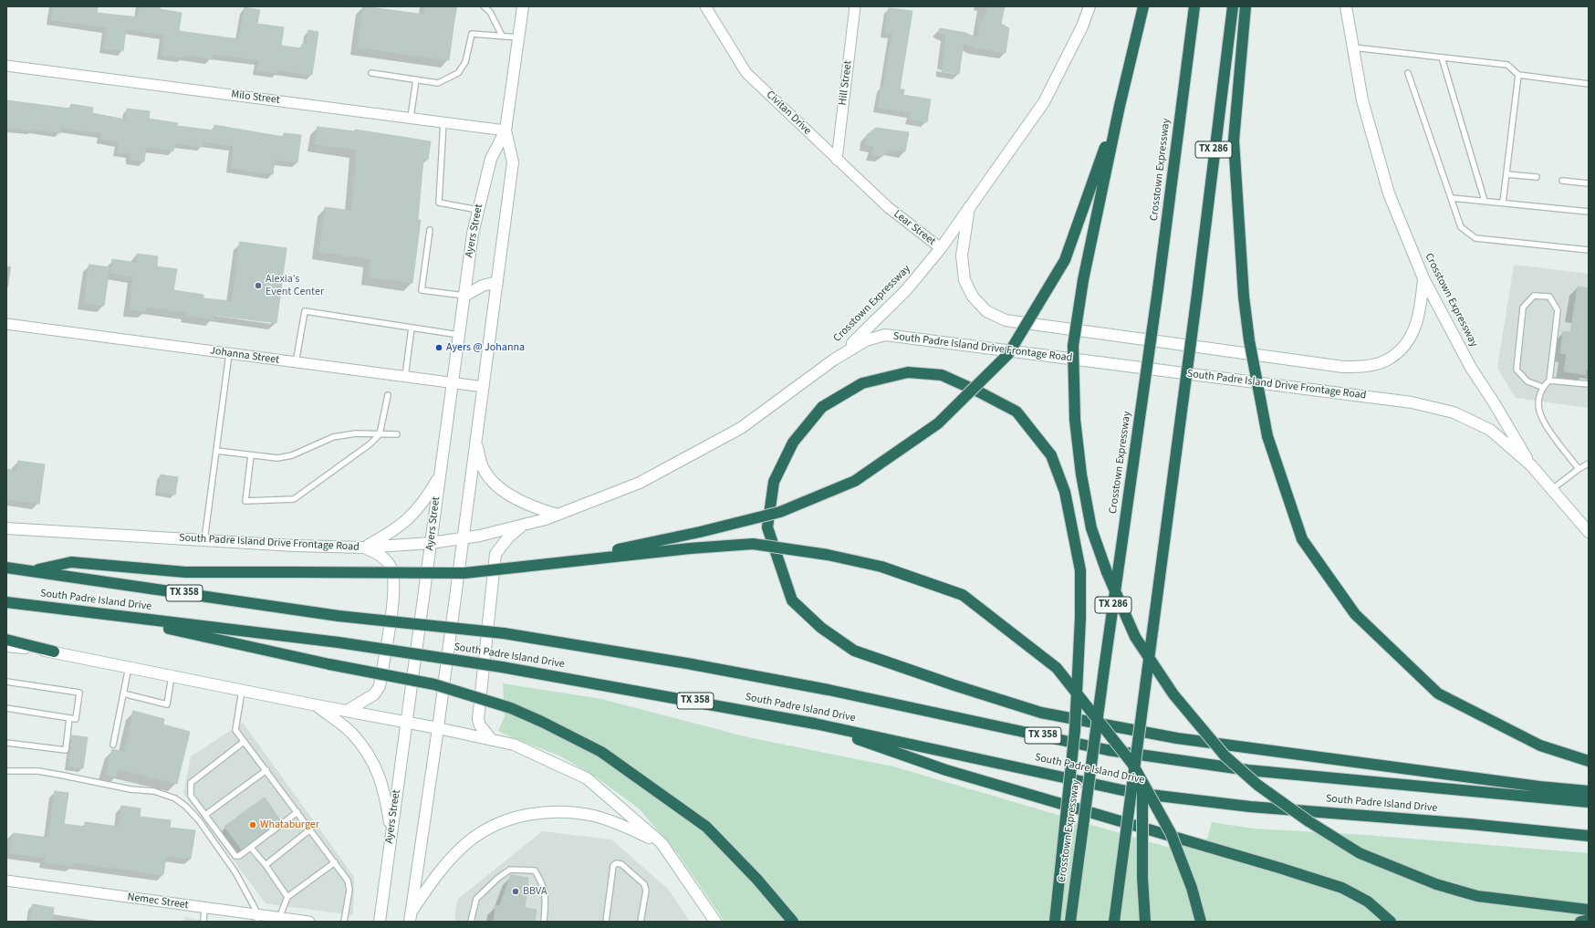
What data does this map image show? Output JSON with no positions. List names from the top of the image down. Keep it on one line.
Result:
{"streets":{"highway":["TX 286","Crosstown Expressway","TX 358","South Padre Island Drive"],"main road":["Ayers Street","South Padre Island Drive Frontage Road"],"street":["Hill Street","Milo Street","Civitan Drive","Lear Street","Johanna Street","Nemec Street"]},"crossings":[["Hill Street","Civitan Drive"],["Milo Street","Ayers Street"],["Civitan Drive","Lear Street"],["Crosstown Expressway","Lear Street"],["Crosstown Expressway","South Padre Island Drive Frontage Road"],["Ayers Street","South Padre Island Drive Frontage Road"],["Ayers Street","Johanna Street"]],"places":["Alexia’s Event Center","Ayers @ Johanna","Whataburger","BBVA"]}
